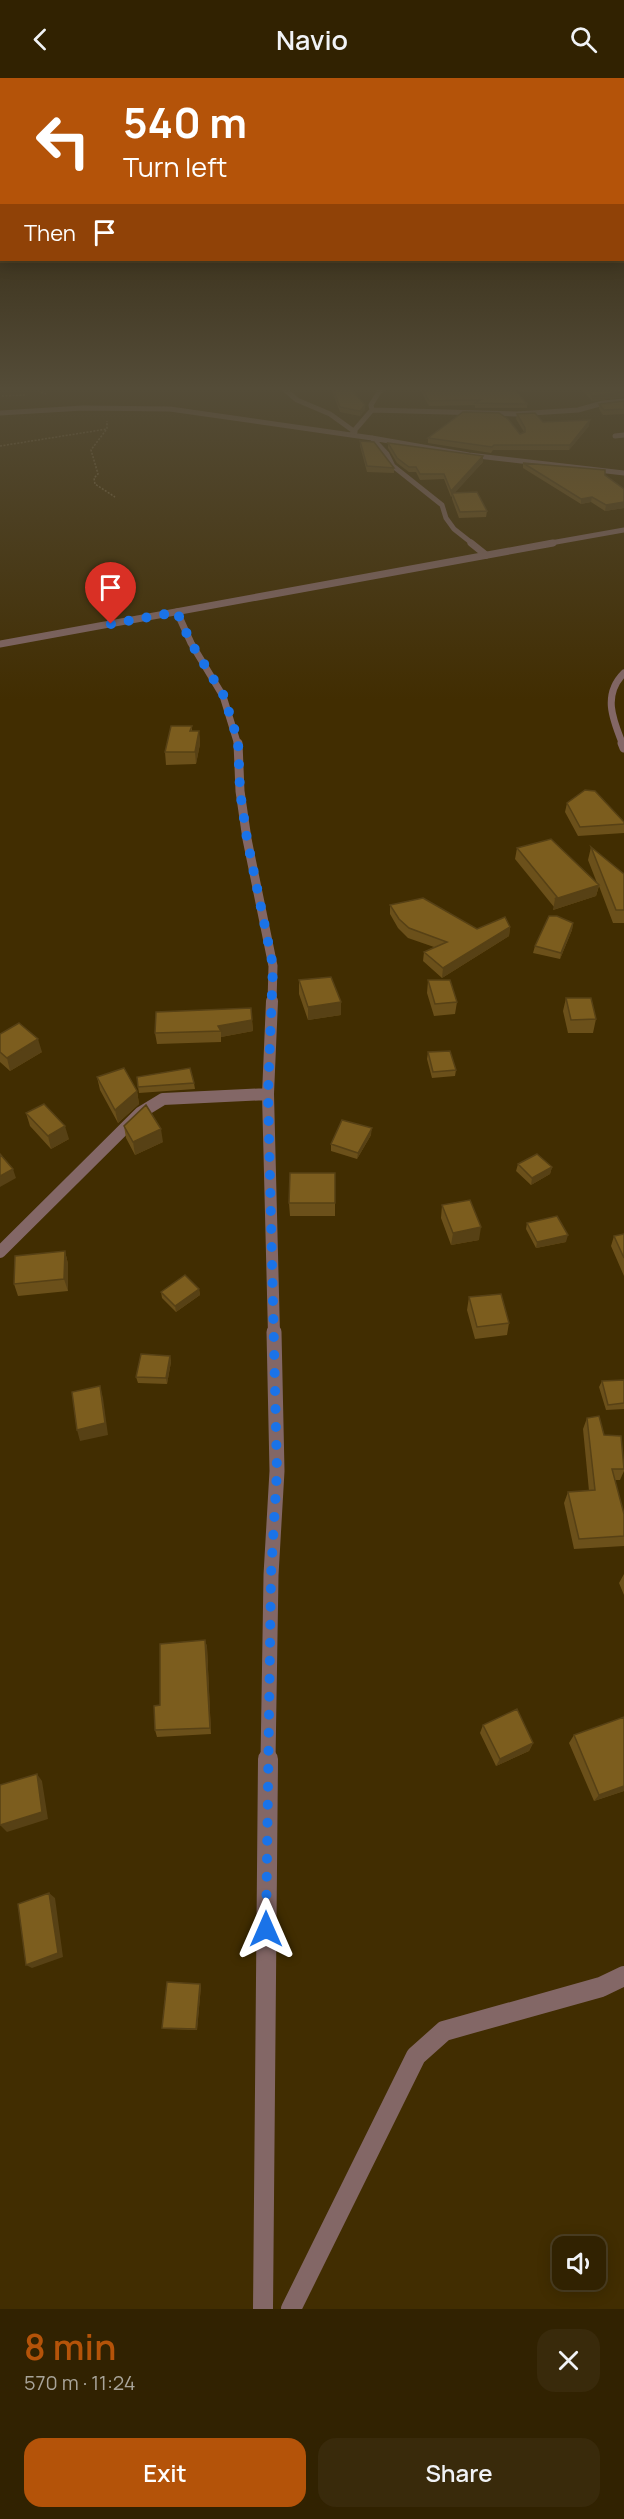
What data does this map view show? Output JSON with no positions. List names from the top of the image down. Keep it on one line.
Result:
{"page":{"header":"Navio","turn":["540 m","Turn left"],"then":"Then","heading":["8 min","570 m · 11:24"],"buttons":["Exit","Share"]}}
